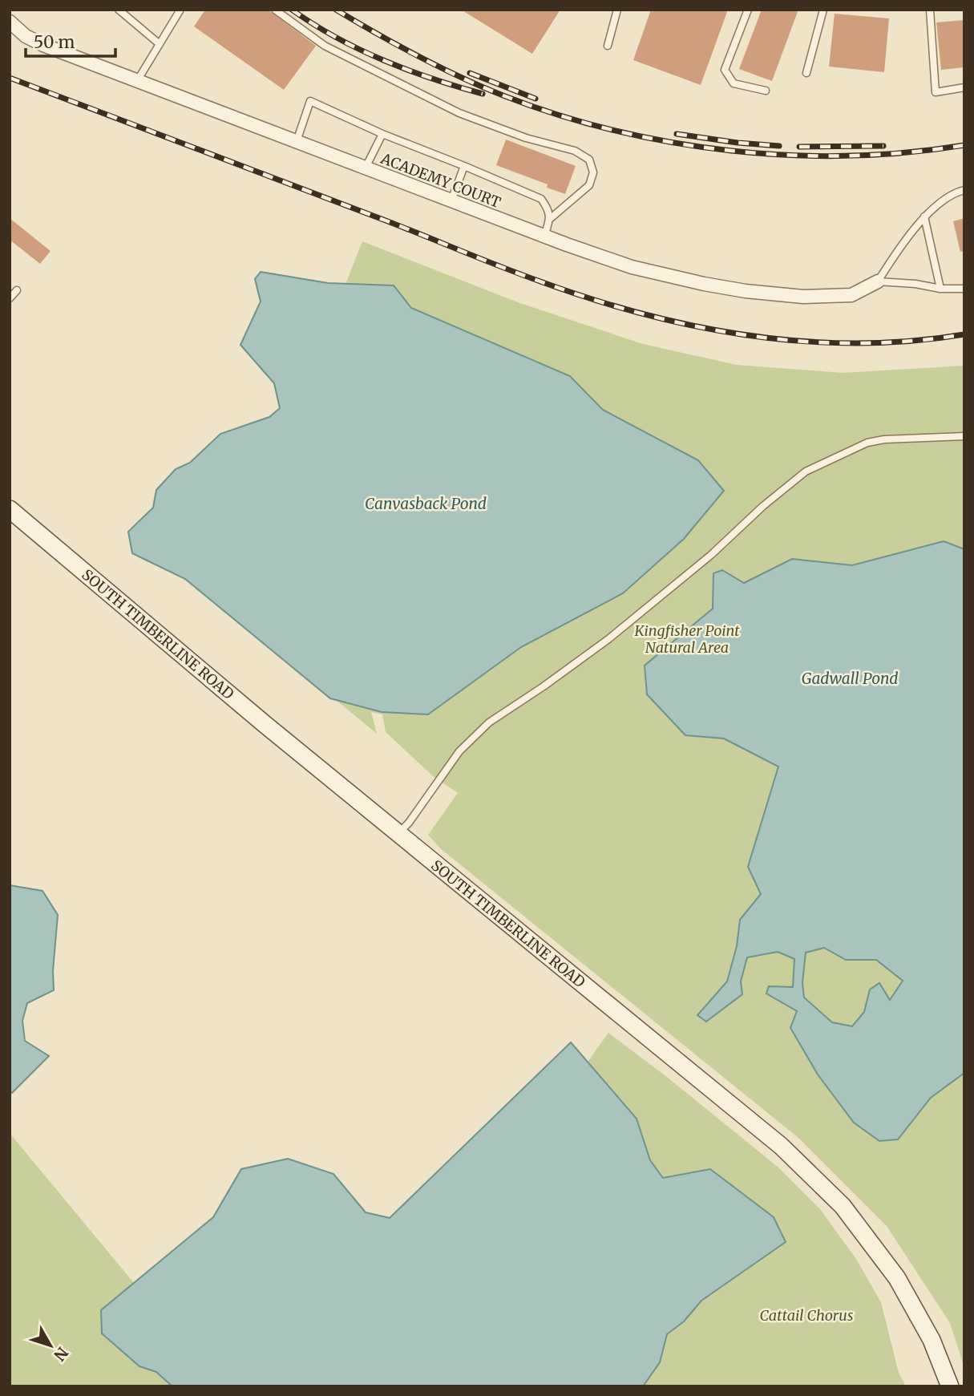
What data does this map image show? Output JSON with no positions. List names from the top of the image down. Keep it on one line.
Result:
{"streets":{"main road":["SOUTH TIMBERLINE ROAD"],"street":["ACADEMY COURT"]},"water":["Canvasback Pond","Gadwall Pond"],"parks":["Kingfisher Point Natural Area","Cattail Chorus"],"scale_bar":"50 m","north":"bottom right"}
